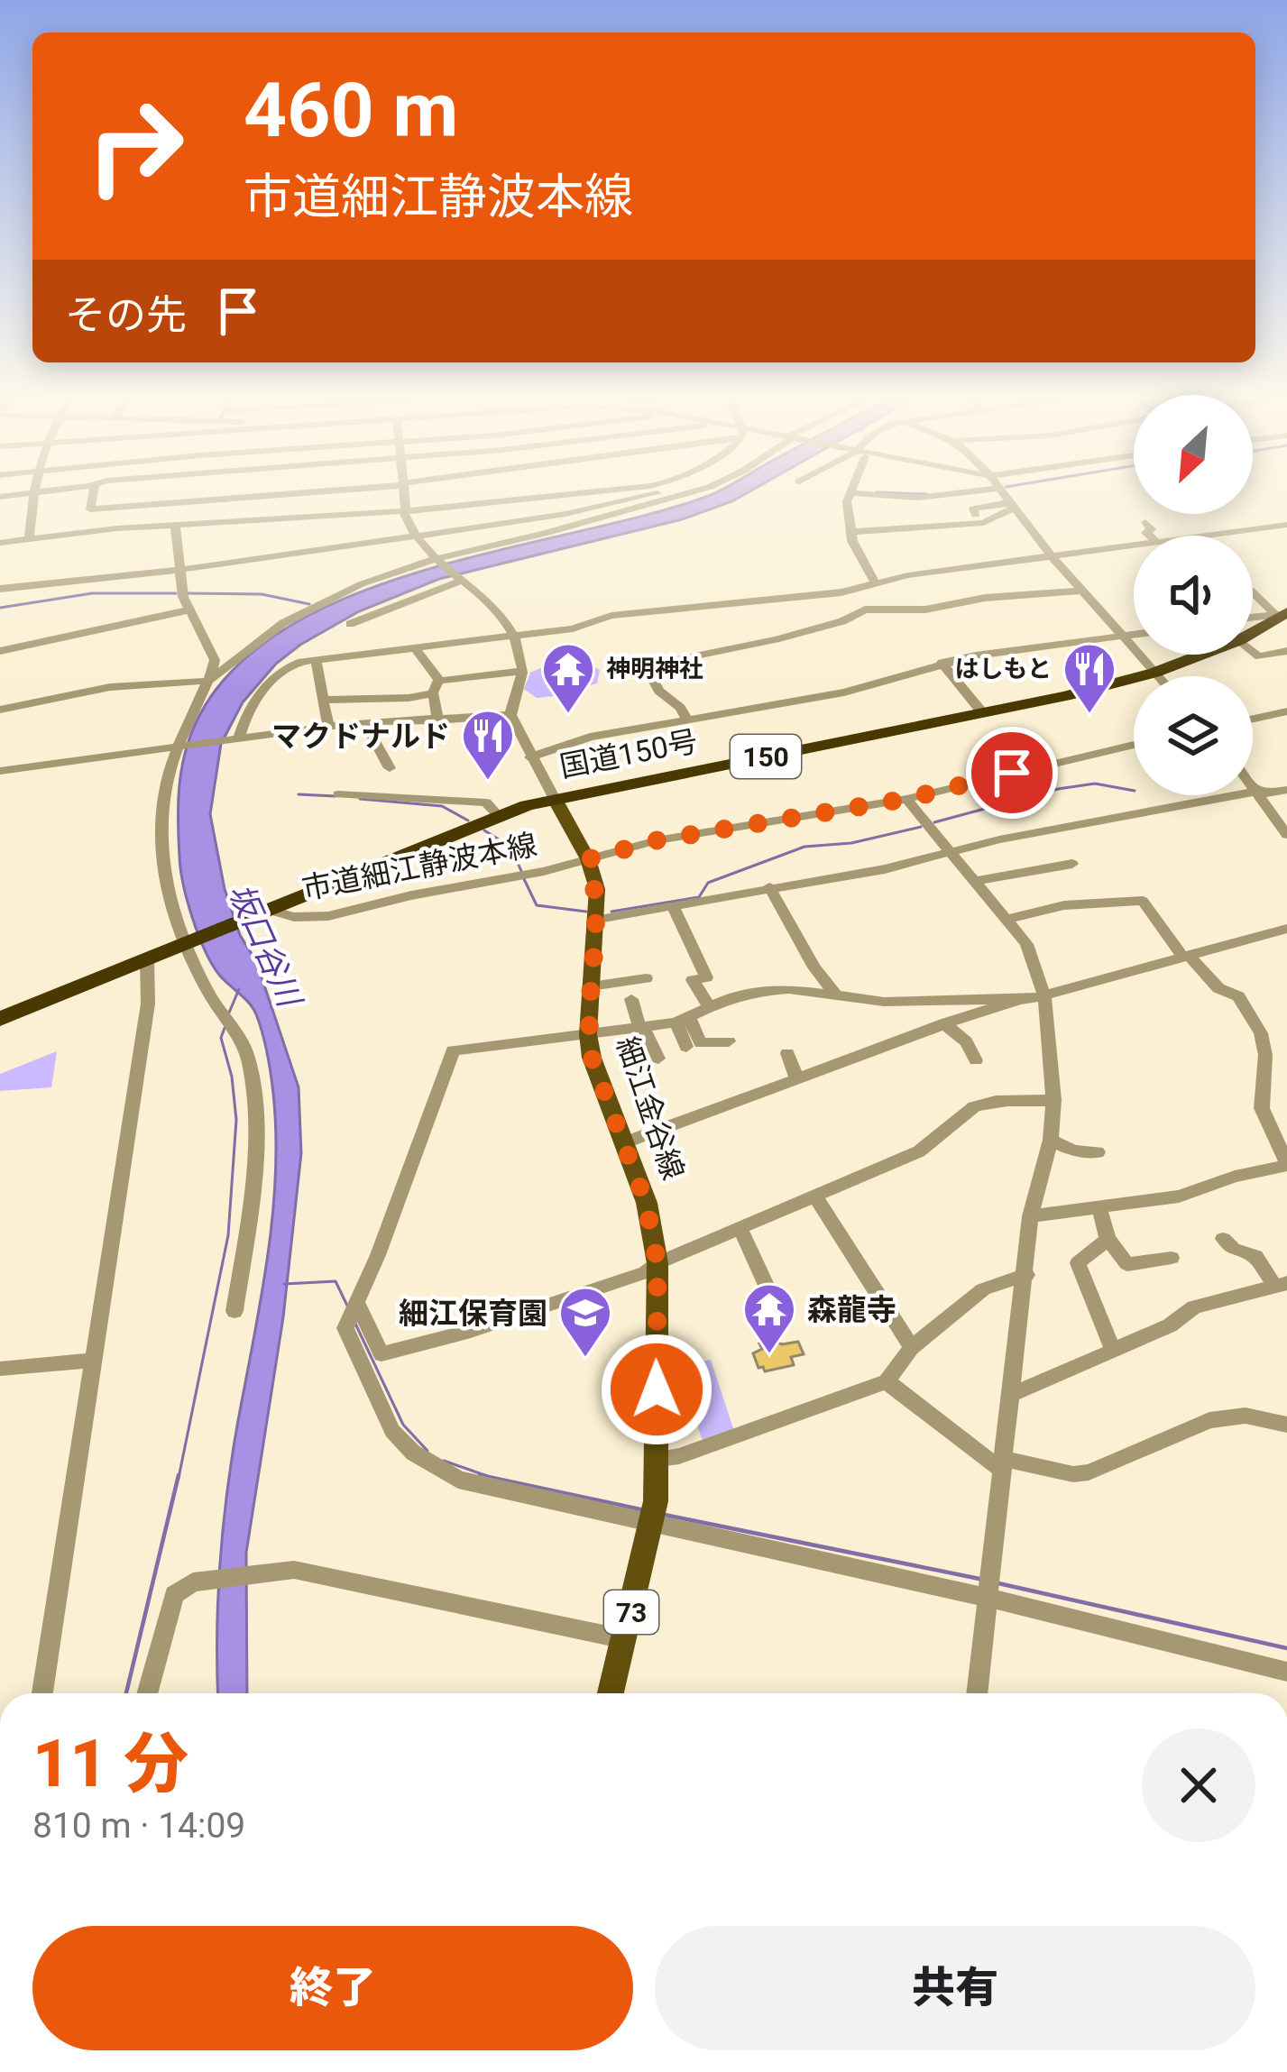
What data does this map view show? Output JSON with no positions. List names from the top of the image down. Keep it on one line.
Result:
{"streets":{"highway":["国道150号","150"],"main road":["細江金谷線","73"],"street":["市道細江静波本線"]},"crossings":[["国道150号","市道細江静波本線"],["国道150号","細江金谷線"],["市道細江静波本線","細江金谷線"]],"water":["坂口谷川"],"places":{"temple":["神明神社","森龍寺"],"restaurant":["はしもと","マクドナルド"],"school or university":["細江保育園"]},"north":"bottom left","page":{"turn":["460 m","市道細江静波本線"],"then":"その先","heading":["11 分","810 m · 14:09"],"buttons":["終了","共有"]}}
